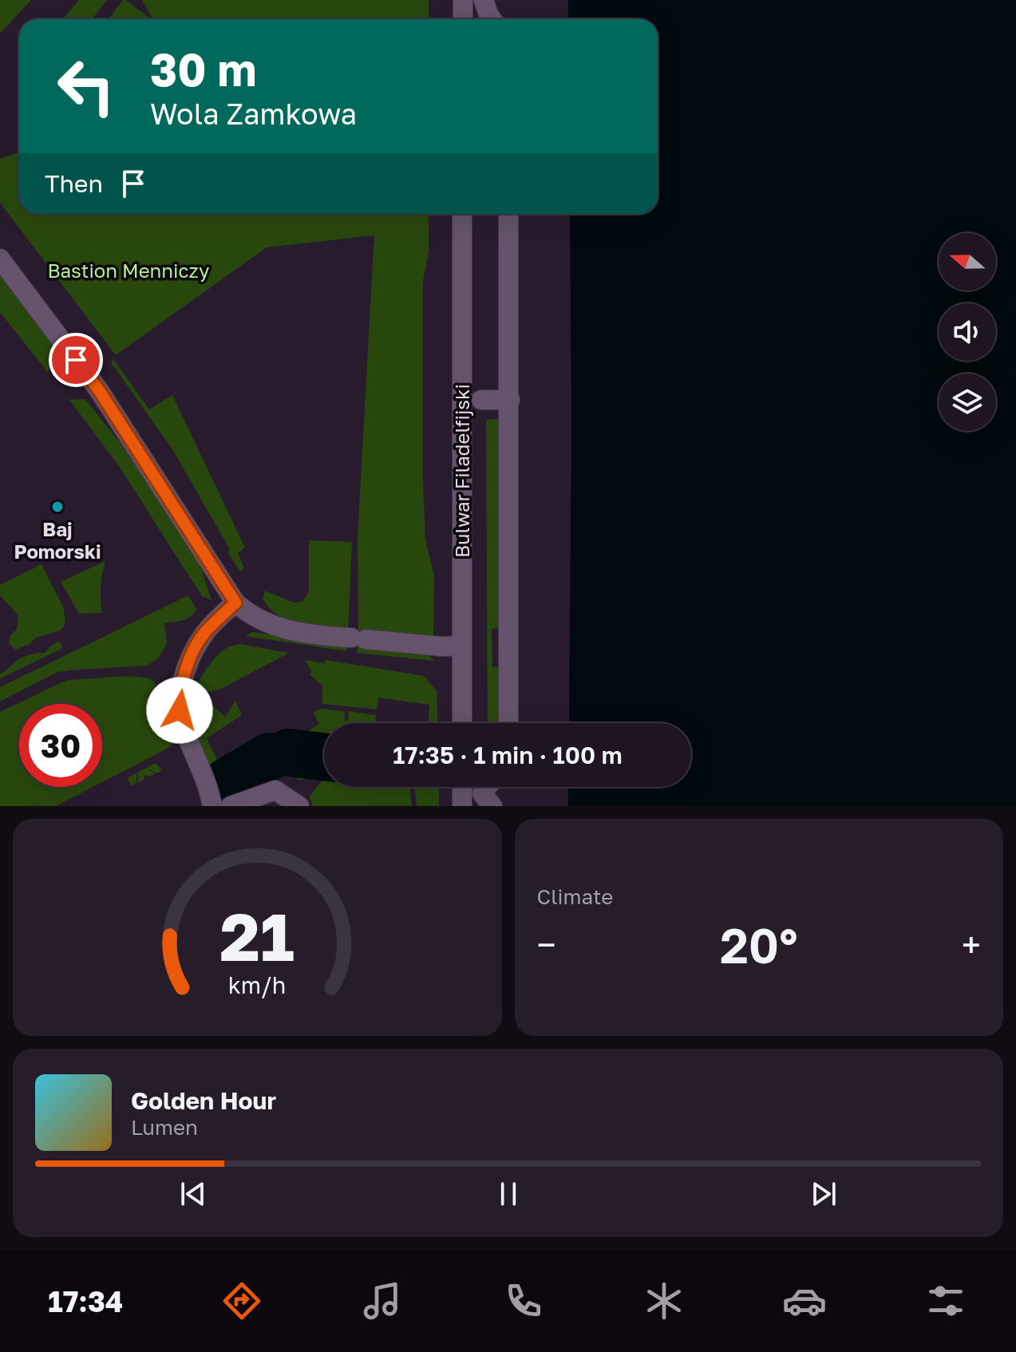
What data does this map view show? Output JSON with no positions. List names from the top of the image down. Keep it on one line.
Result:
{"streets":{"street":["Bulwar Filadelfijski"]},"parks":["Bastion Menniczy"],"places":["Baj Pomorski"],"north":"left","page":{"turn":["30 m","Wola Zamkowa"],"then":"Then","limit":"30","trip":"17:35 · 1 min · 100 m","tile":"Climate","heat":["−","20°","+"],"song":["Golden Hour","Lumen"],"tabs":"17:34","gauge":["21","km/h"]}}
